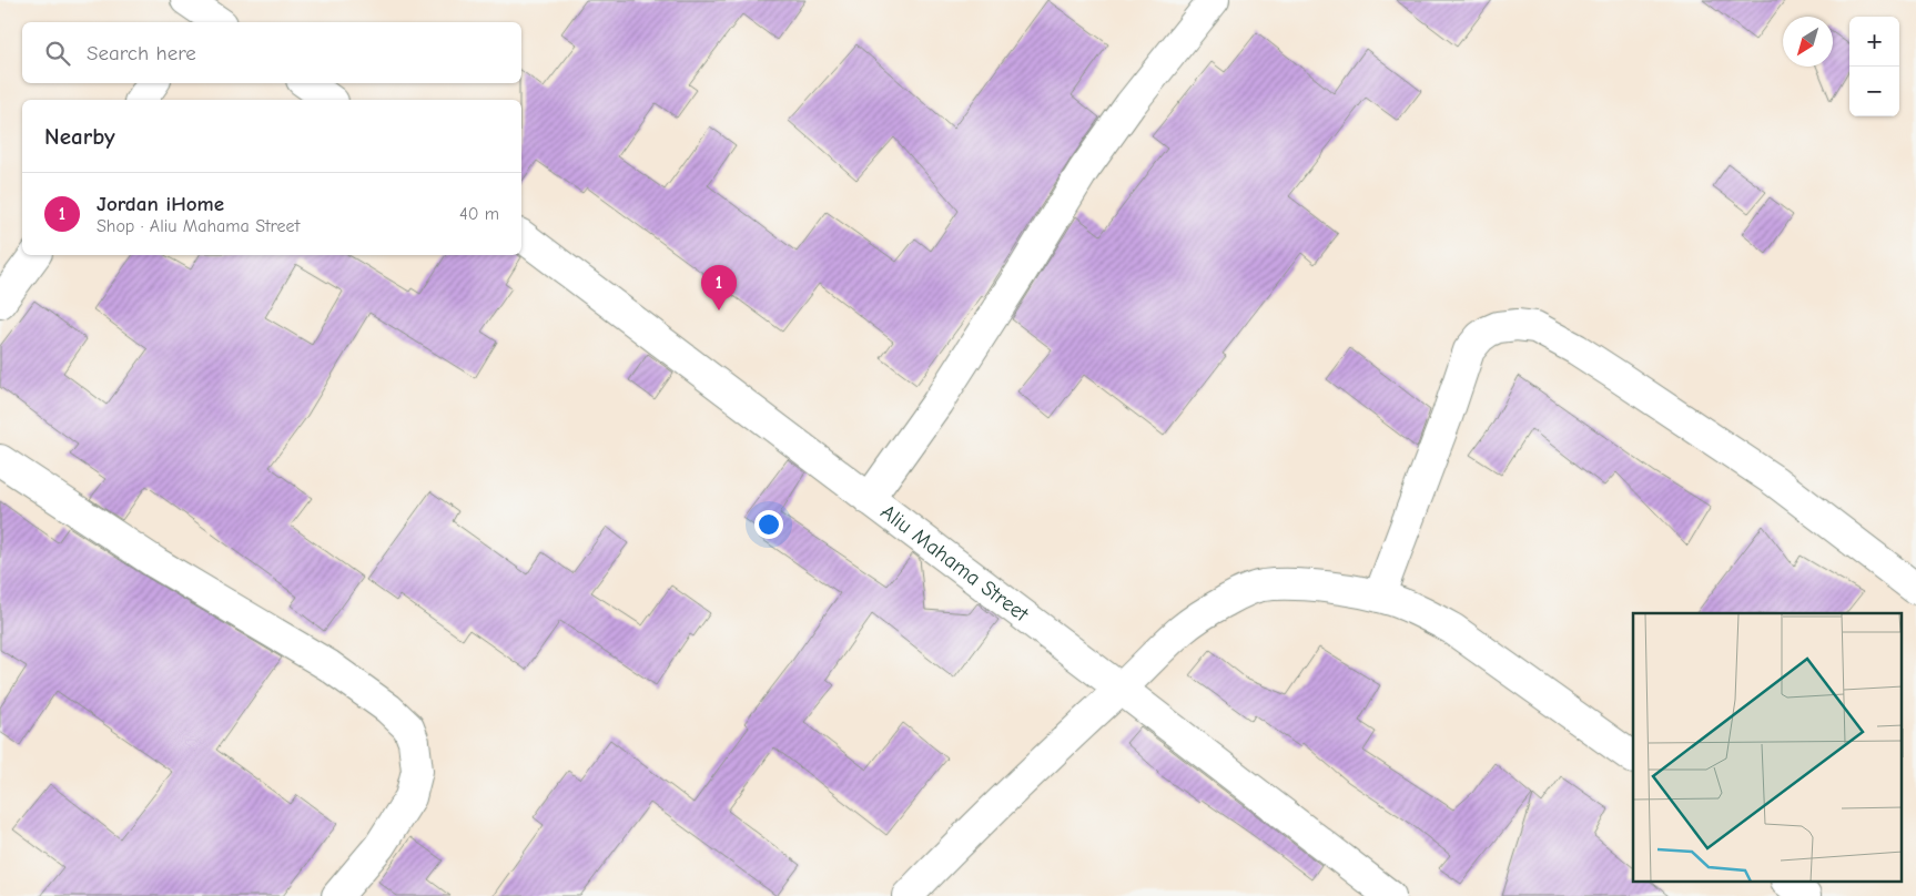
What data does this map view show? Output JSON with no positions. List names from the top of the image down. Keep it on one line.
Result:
{"streets":{"street":["Aliu Mahama Street"]},"north":"bottom left","page":{"map_buttons":["+","−"],"search":"Search here","heading":"Nearby","list":[{"mark":"1","name":"Jordan iHome","note":"Shop · Aliu Mahama Street","value":"40 m"}],"pins":"1"}}
